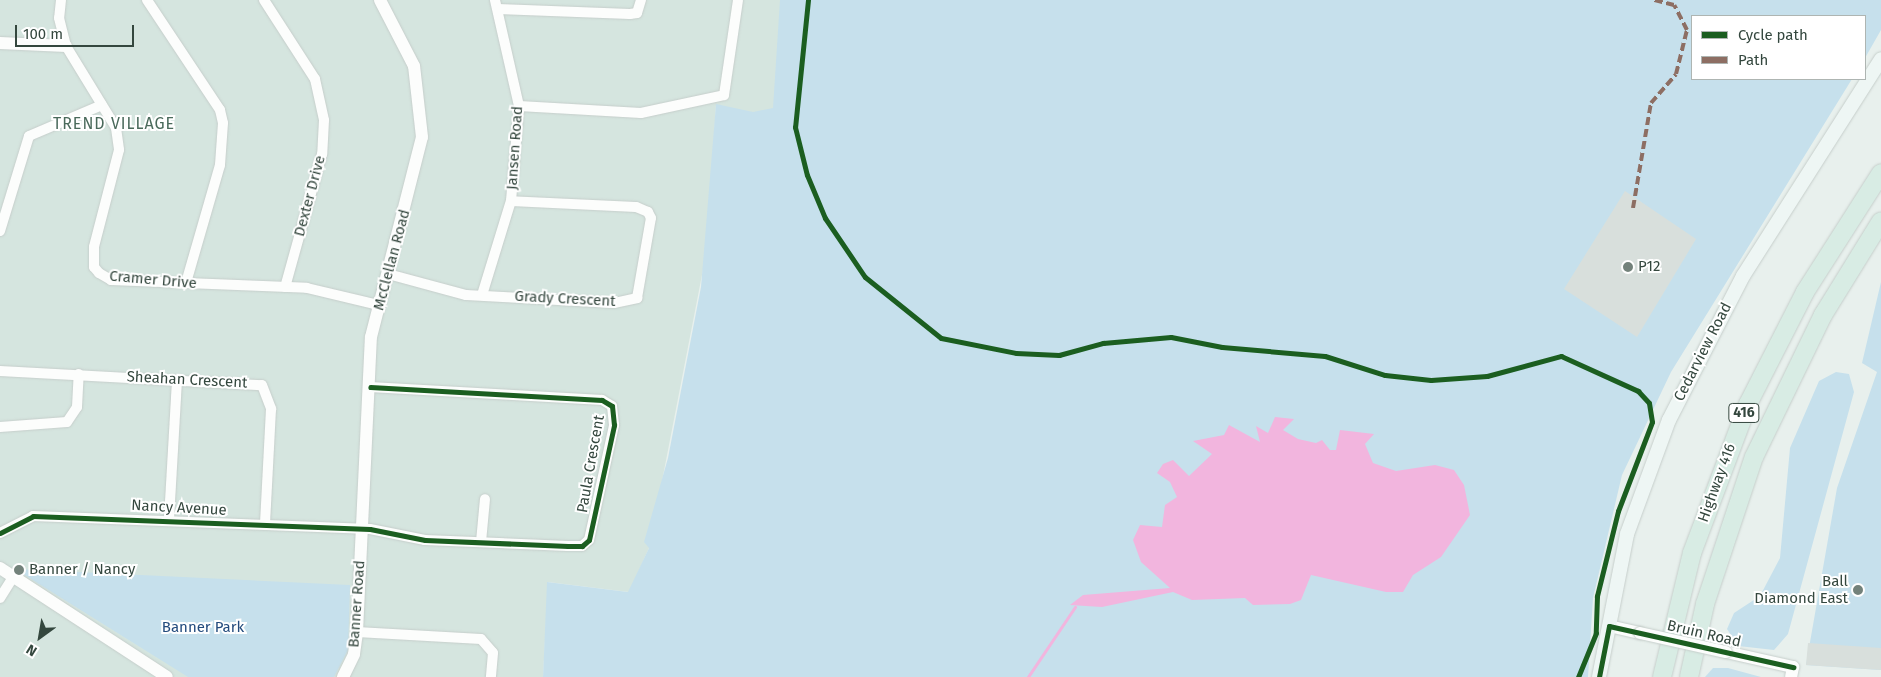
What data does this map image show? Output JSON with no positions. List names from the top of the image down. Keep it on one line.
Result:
{"streets":{"highway":["416","Highway 416"],"main road":["Cedarview Road"],"street":["Jansen Road","Dexter Drive","McClellan Road","Cramer Drive","Grady Crescent","Sheahan Crescent","Paula Crescent","Nancy Avenue","Banner Road","Bruin Road"]},"crossings":[["Jansen Road","Grady Crescent"],["Dexter Drive","Cramer Drive"],["McClellan Road","Cramer Drive"],["McClellan Road","Grady Crescent"],["McClellan Road","Paula Crescent"],["McClellan Road","Nancy Avenue"],["McClellan Road","Banner Road"],["Cedarview Road","Bruin Road"],["Sheahan Crescent","Nancy Avenue"],["Paula Crescent","Nancy Avenue"],["Paula Crescent","Banner Road"],["Nancy Avenue","Banner Road"]],"districts":["TREND VILLAGE"],"parks":["Banner Park"],"places":["P12","Banner / Nancy","Ball Diamond East"],"legend":["Cycle path","Path"],"scale_bar":"100 m","north":"bottom left"}
